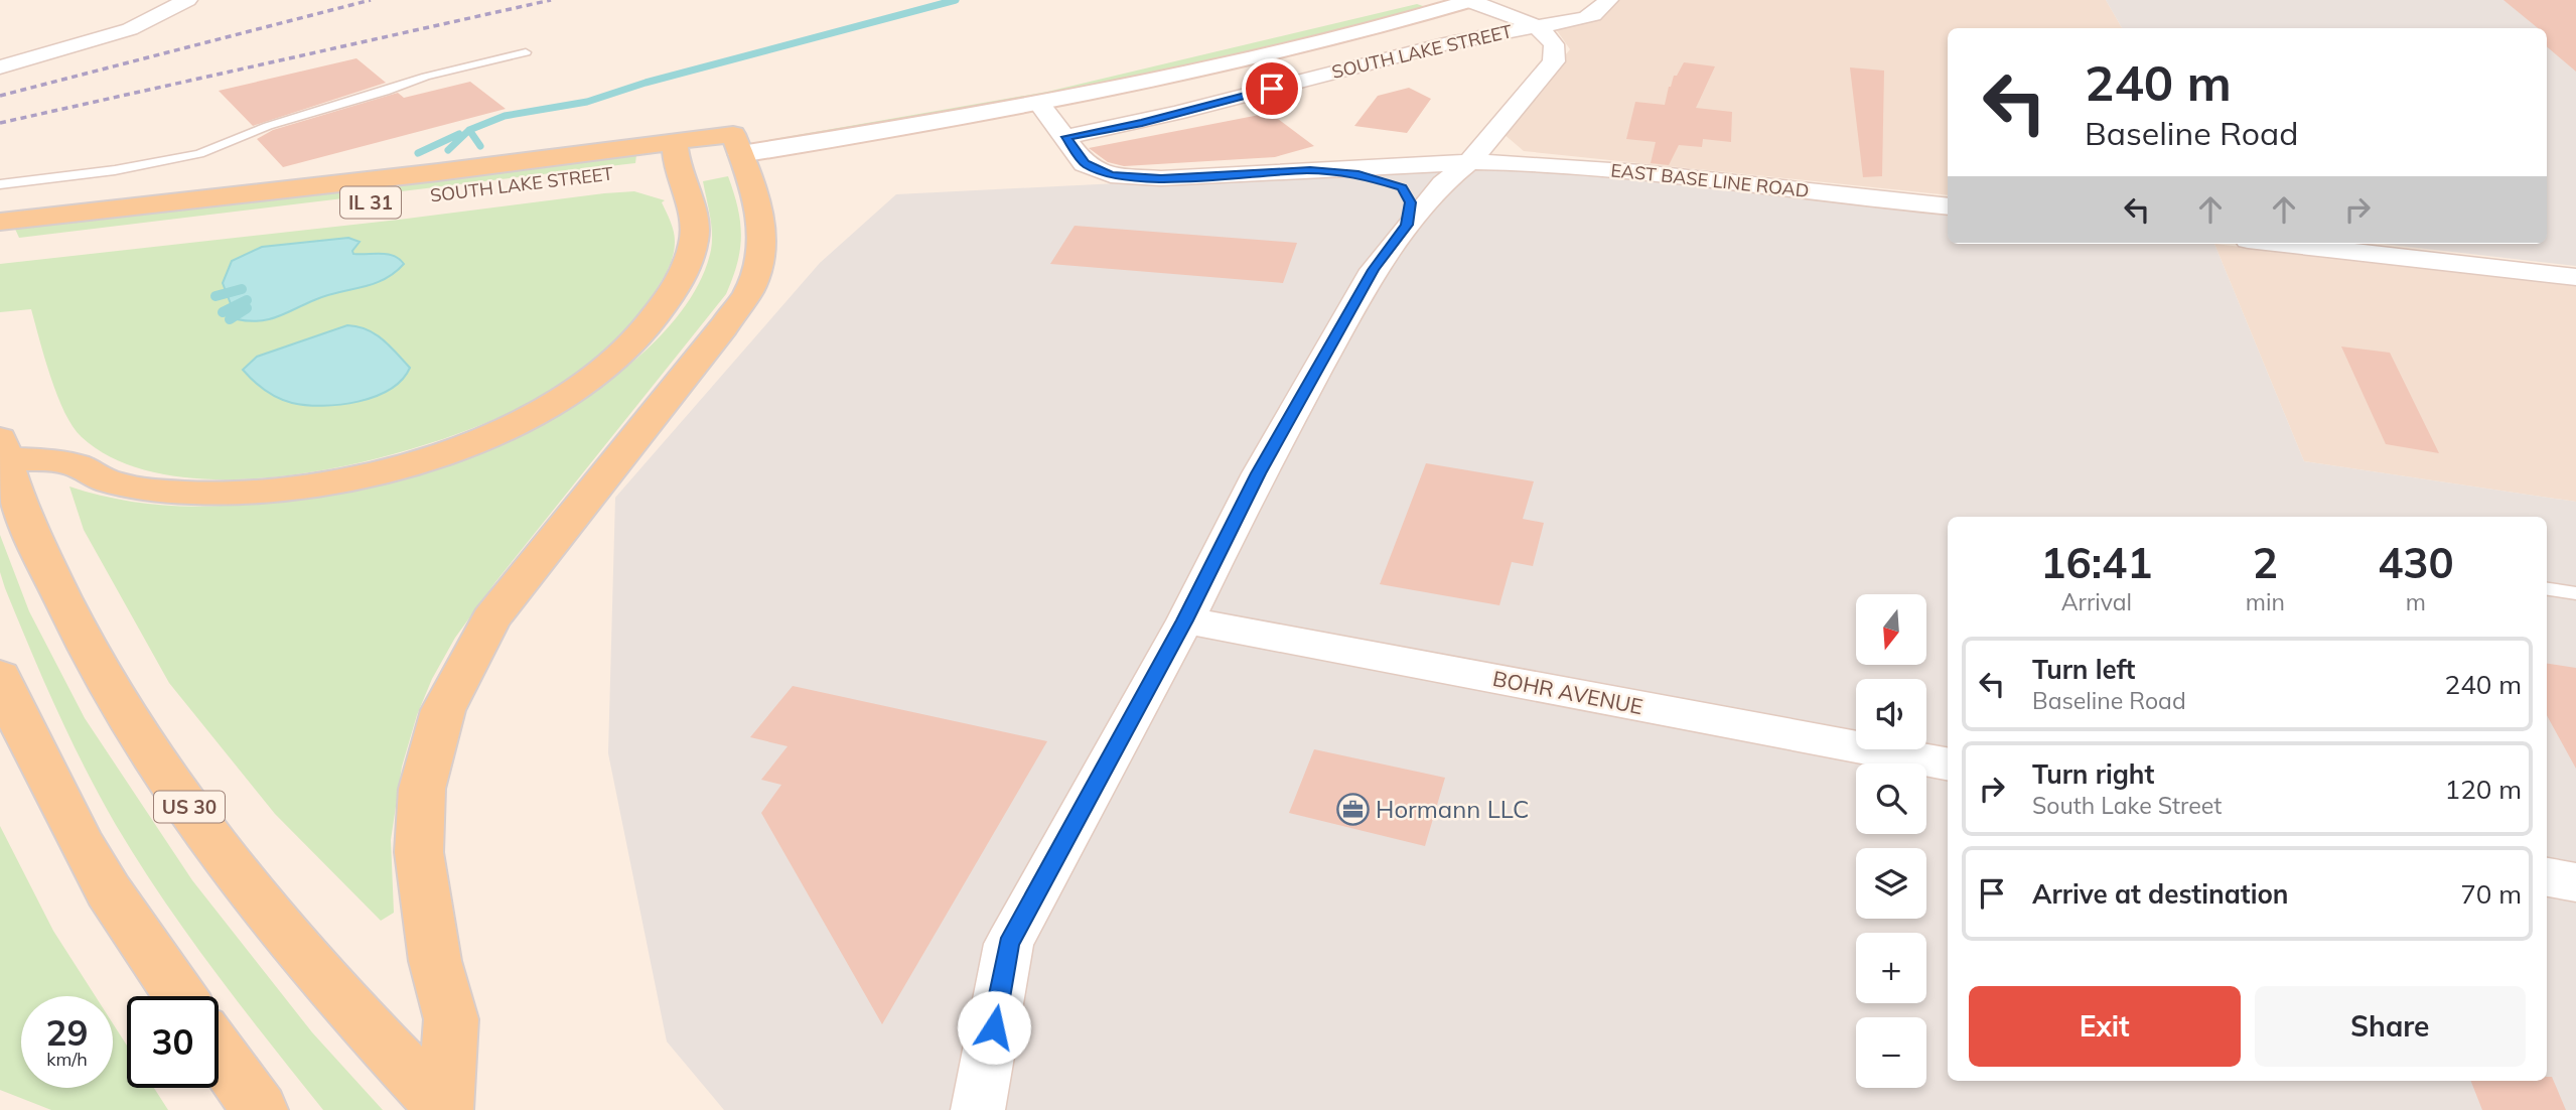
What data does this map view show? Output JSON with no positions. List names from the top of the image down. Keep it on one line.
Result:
{"streets":{"main road":["SOUTH LAKE STREET","IL 31","US 30"],"street":["EAST BASE LINE ROAD","BOHR AVENUE"]},"crossings":[["SOUTH LAKE STREET","IL 31"]],"places":{"office":["Hormann LLC"]},"north":"bottom","page":{"turn":["240 m","Baseline Road"],"eta":["16:41","Arrival","2","min","430","m"],"map_buttons":["+","−"],"list":[{"name":"Turn left","note":"Baseline Road","value":"240 m"},{"name":"Turn right","note":"South Lake Street","value":"120 m"},{"name":"Arrive at destination","value":"70 m"}],"buttons":["Exit","Share"],"speed":"29 km/h","limit":"30"}}
